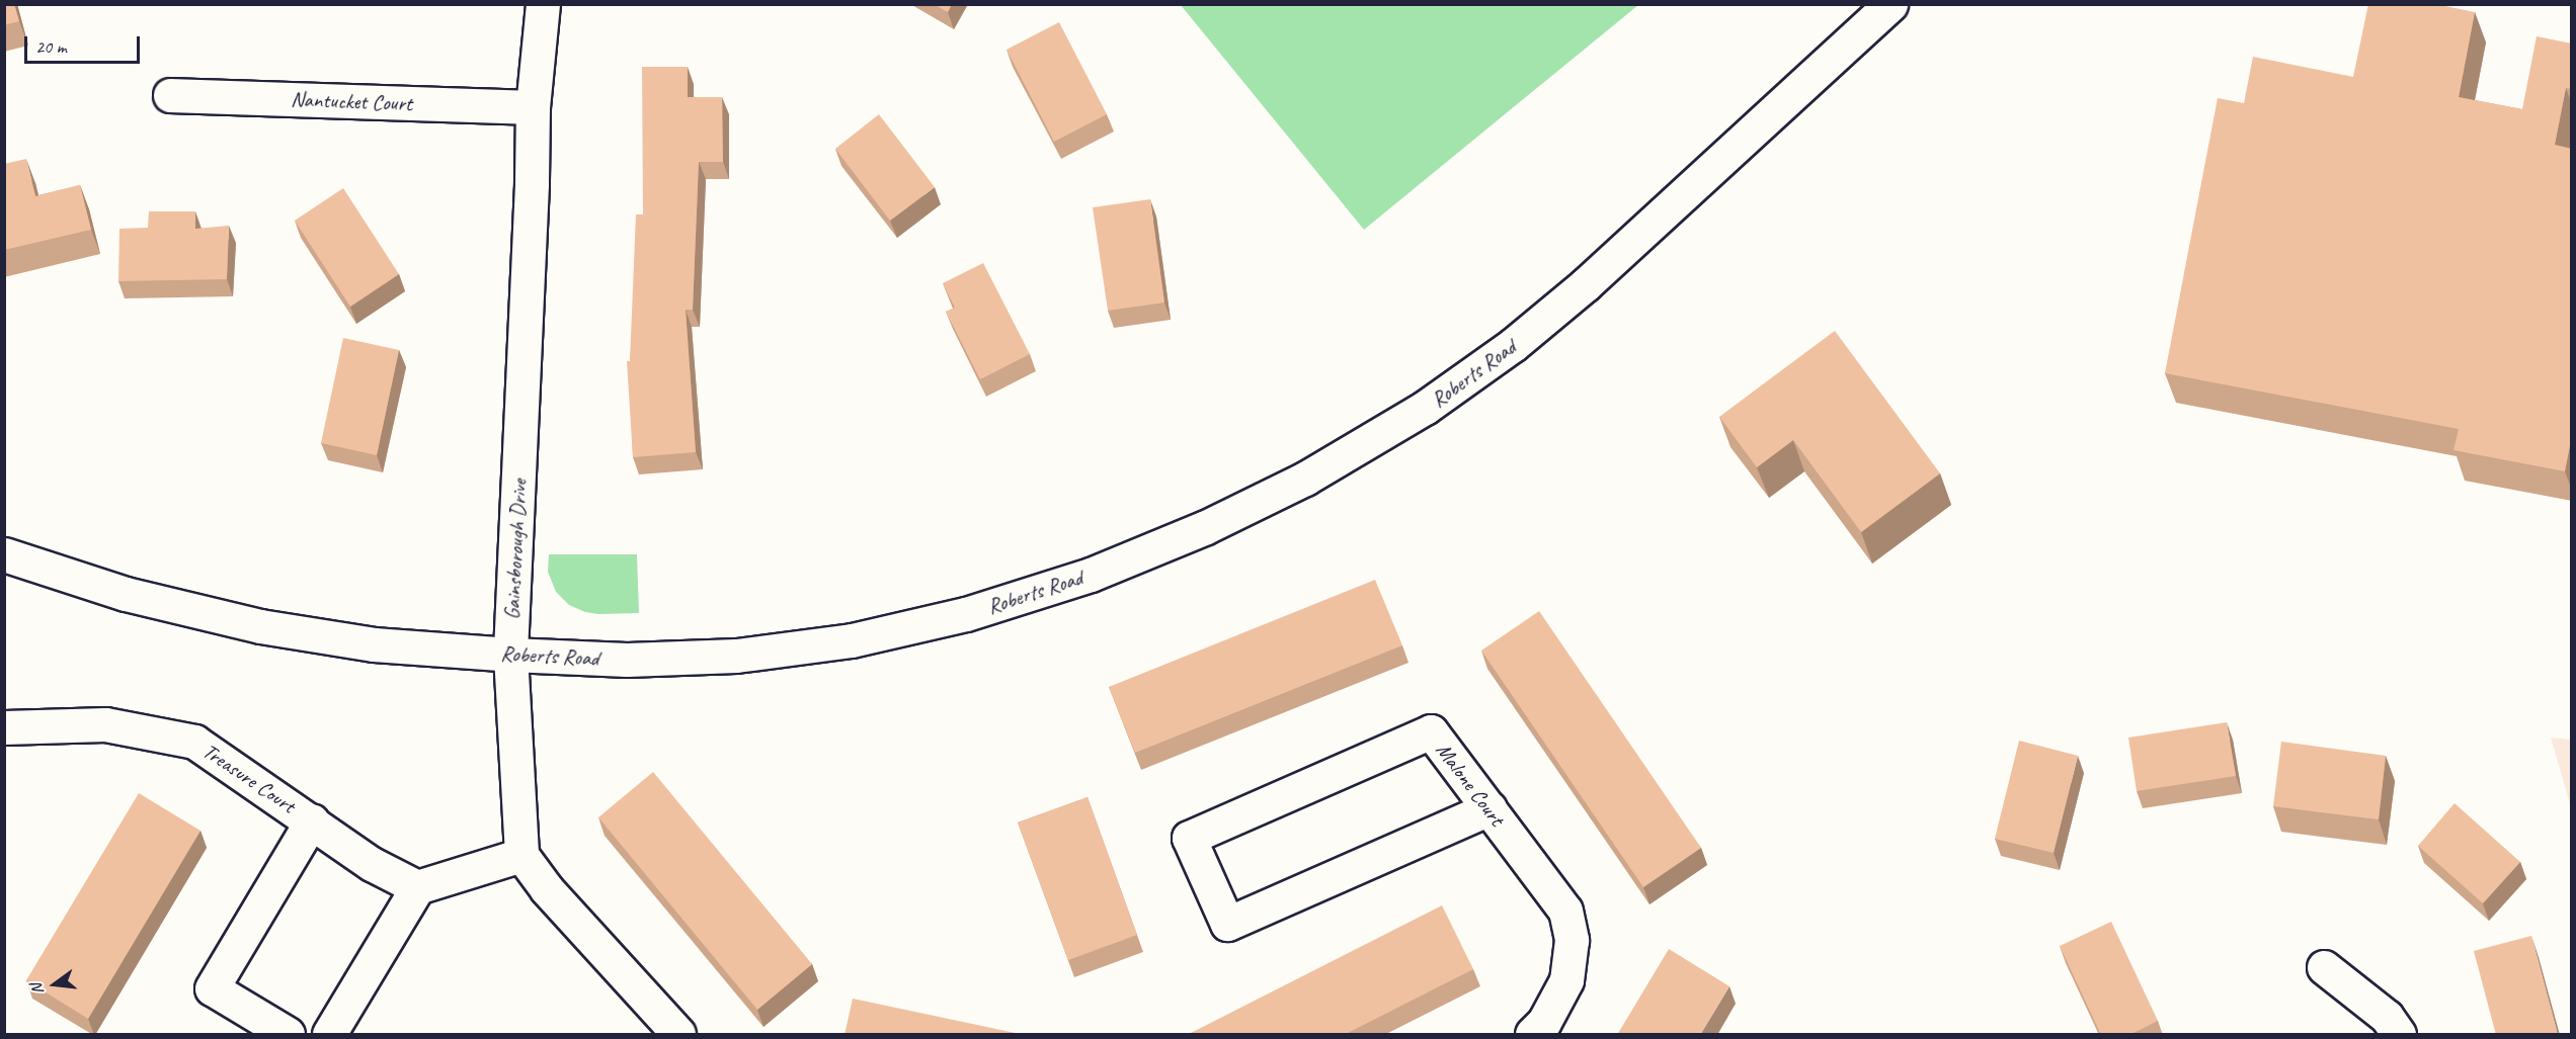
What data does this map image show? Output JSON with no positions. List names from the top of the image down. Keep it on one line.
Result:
{"streets":{"street":["Nantucket Court","Roberts Road","Gainsborough Drive","Treasure Court","Malone Court"]},"crossings":[["Nantucket Court","Gainsborough Drive"],["Roberts Road","Gainsborough Drive"]],"scale_bar":"20 m","north":"left"}
